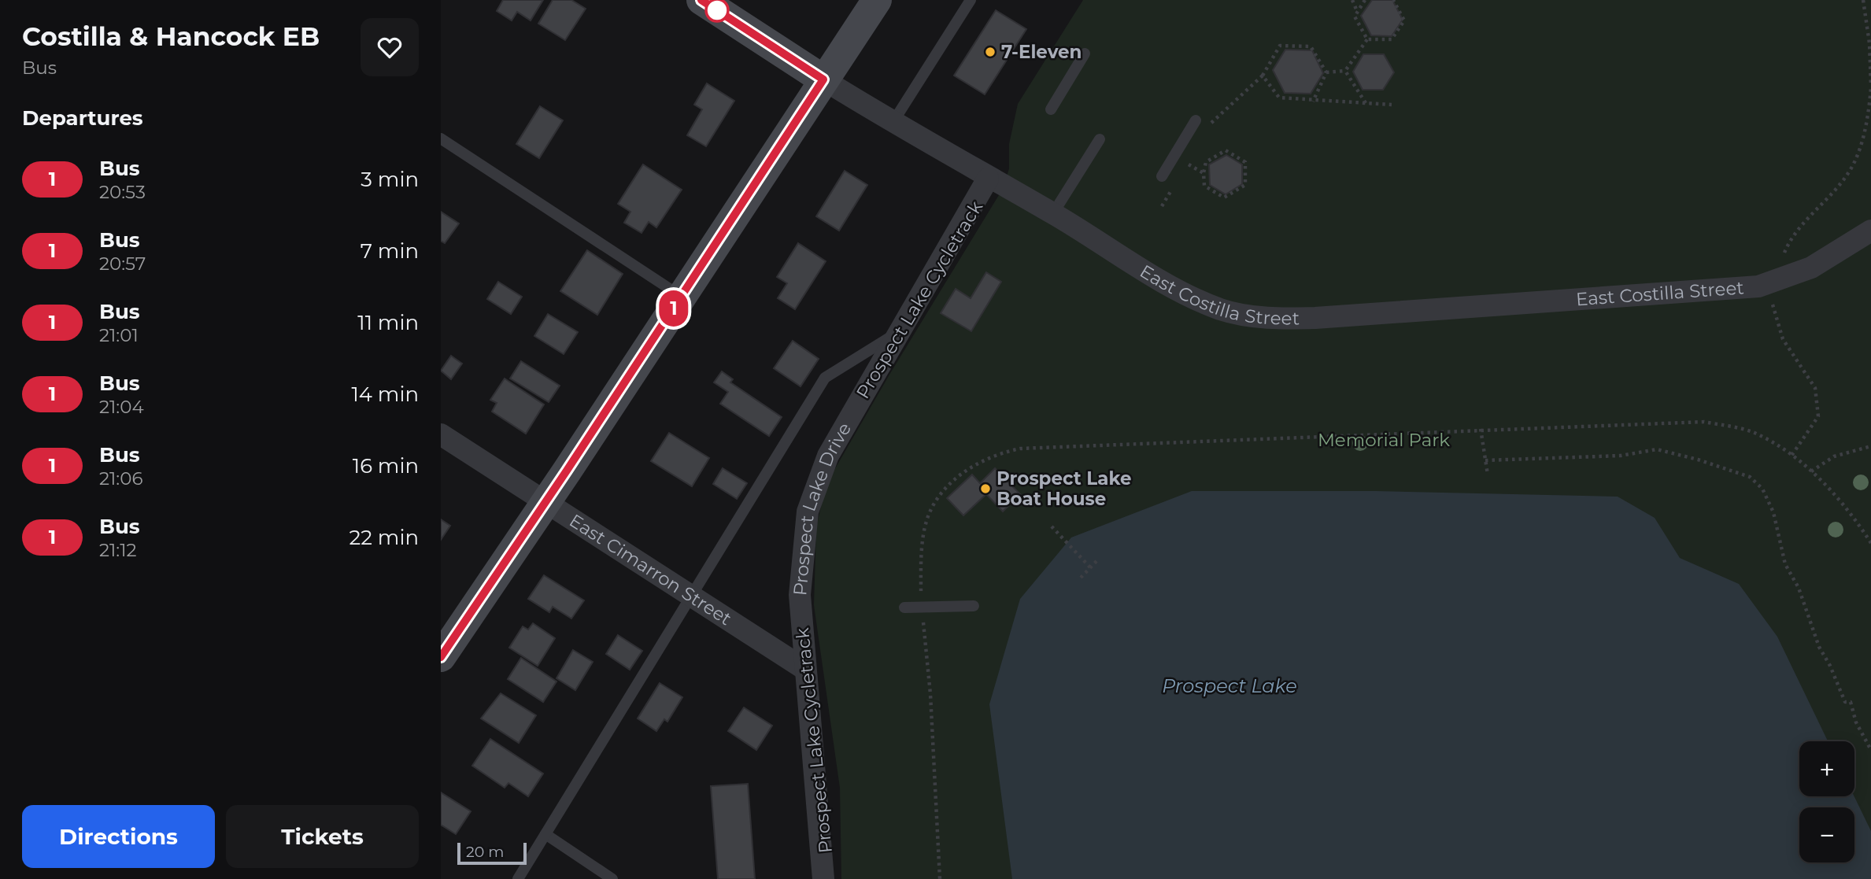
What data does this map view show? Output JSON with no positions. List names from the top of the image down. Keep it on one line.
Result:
{"streets":{"main road":["East Costilla Street"],"street":["Prospect Lake Drive","East Cimarron Street"]},"crossings":[["East Costilla Street","Prospect Lake Drive"],["Prospect Lake Drive","East Cimarron Street"]],"water":["Prospect Lake"],"parks":["Memorial Park"],"places":["7-Eleven","Prospect Lake Boat House"],"lines":["bus line 1"],"scale_bar":"20 m","page":{"heading":[["Costilla & Hancock EB","Bus"],"Departures"],"on_map":"1","list":[{"mark":"1","name":"Bus","note":"20:53","value":"3 min"},{"mark":"1","name":"Bus","note":"20:57","value":"7 min"},{"mark":"1","name":"Bus","note":"21:01","value":"11 min"},{"mark":"1","name":"Bus","note":"21:04","value":"14 min"},{"mark":"1","name":"Bus","note":"21:06","value":"16 min"},{"mark":"1","name":"Bus","note":"21:12","value":"22 min"}],"map_buttons":["+","−"],"buttons":["Directions","Tickets"],"scale":"20 m"}}
